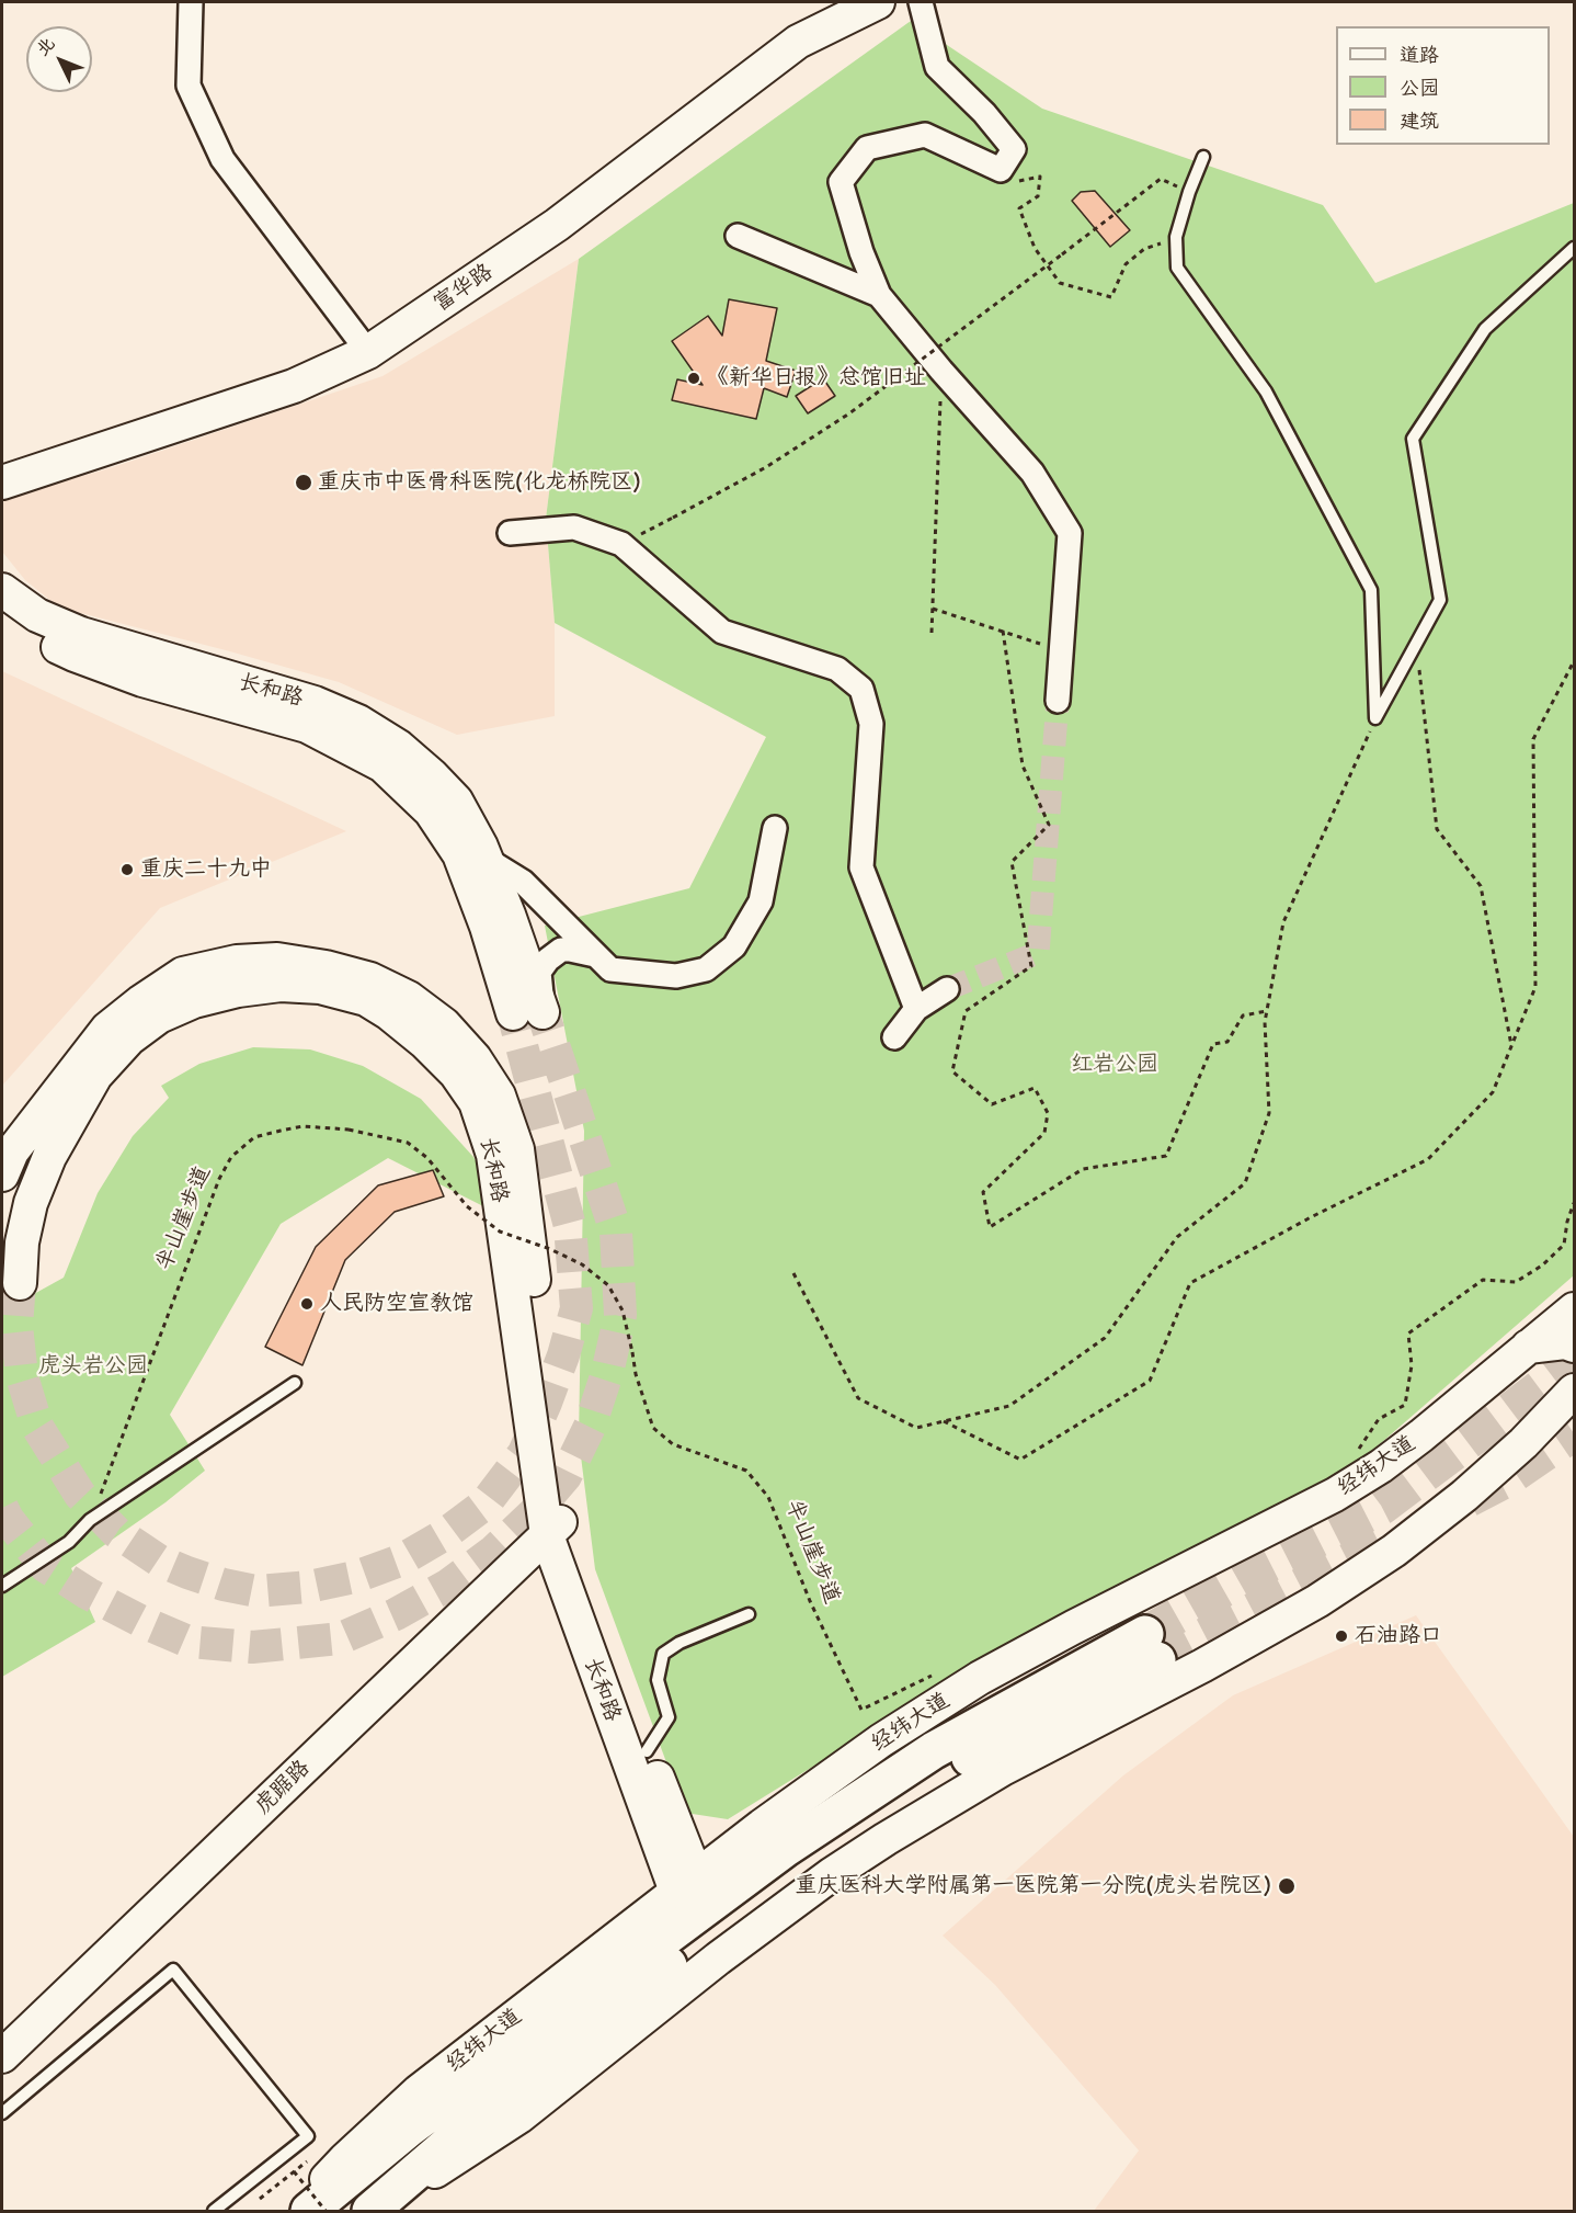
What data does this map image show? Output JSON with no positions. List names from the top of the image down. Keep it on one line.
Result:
{"streets":{"main road":["富华路","长和路","经纬大道","虎踞路"],"path":["半山崖步道"]},"crossings":[["长和路","经纬大道"],["长和路","虎踞路"]],"parks":["红岩公园","虎头岩公园"],"places":["《新华日报》总馆旧址","重庆市中医骨科医院(化龙桥院区)","重庆二十九中","人民防空宣教馆","石油路口","重庆医科大学附属第一医院第一分院(虎头岩院区)"],"legend":["道路","公园","建筑"],"north":"top left"}
